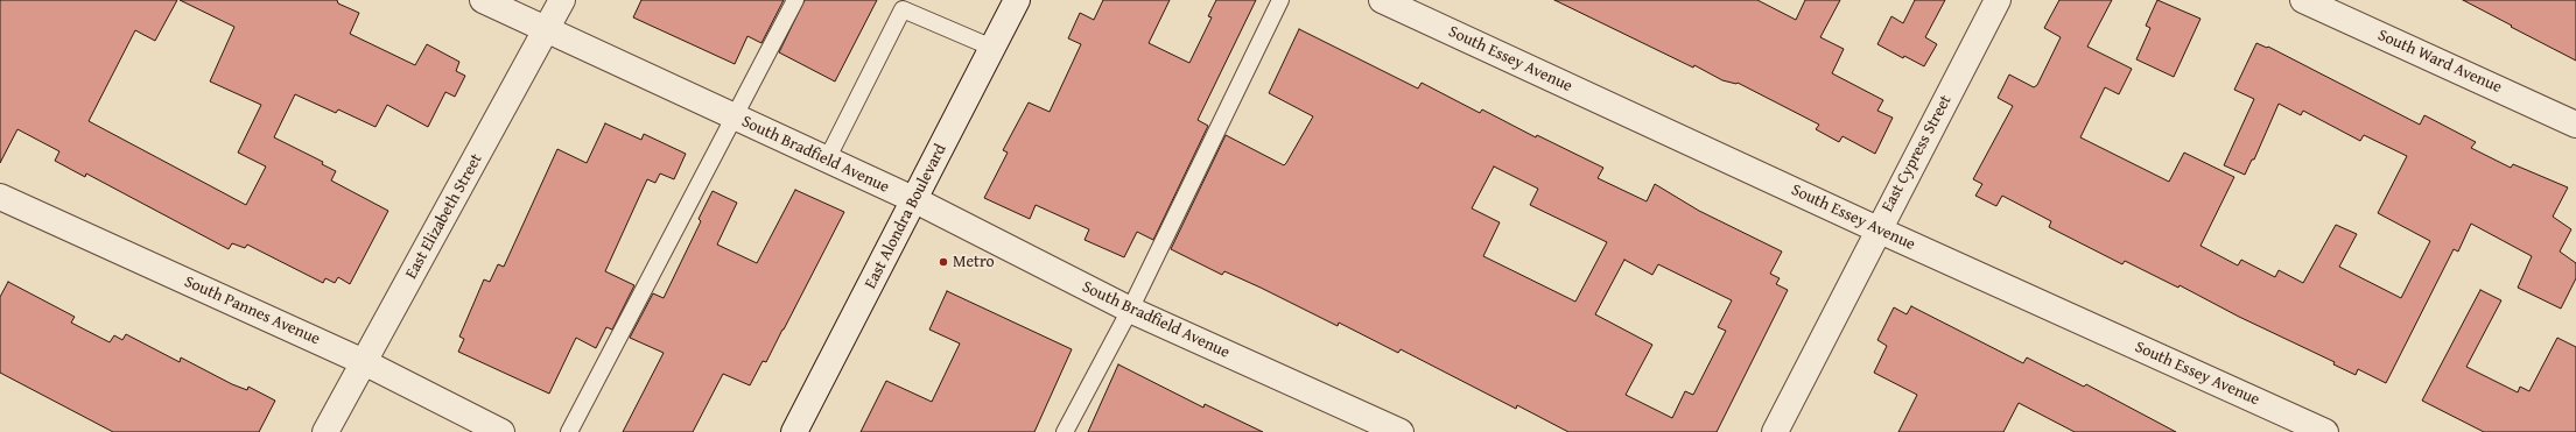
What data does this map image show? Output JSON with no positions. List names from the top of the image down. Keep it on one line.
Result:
{"streets":{"street":["South Essey Avenue","South Ward Avenue","East Cypress Street","South Bradfield Avenue","East Elizabeth Street","East Alondra Boulevard","South Pannes Avenue"]},"crossings":[["South Essey Avenue","East Cypress Street"],["South Bradfield Avenue","East Elizabeth Street"],["South Bradfield Avenue","East Alondra Boulevard"],["East Elizabeth Street","South Pannes Avenue"]],"places":["Metro"]}
